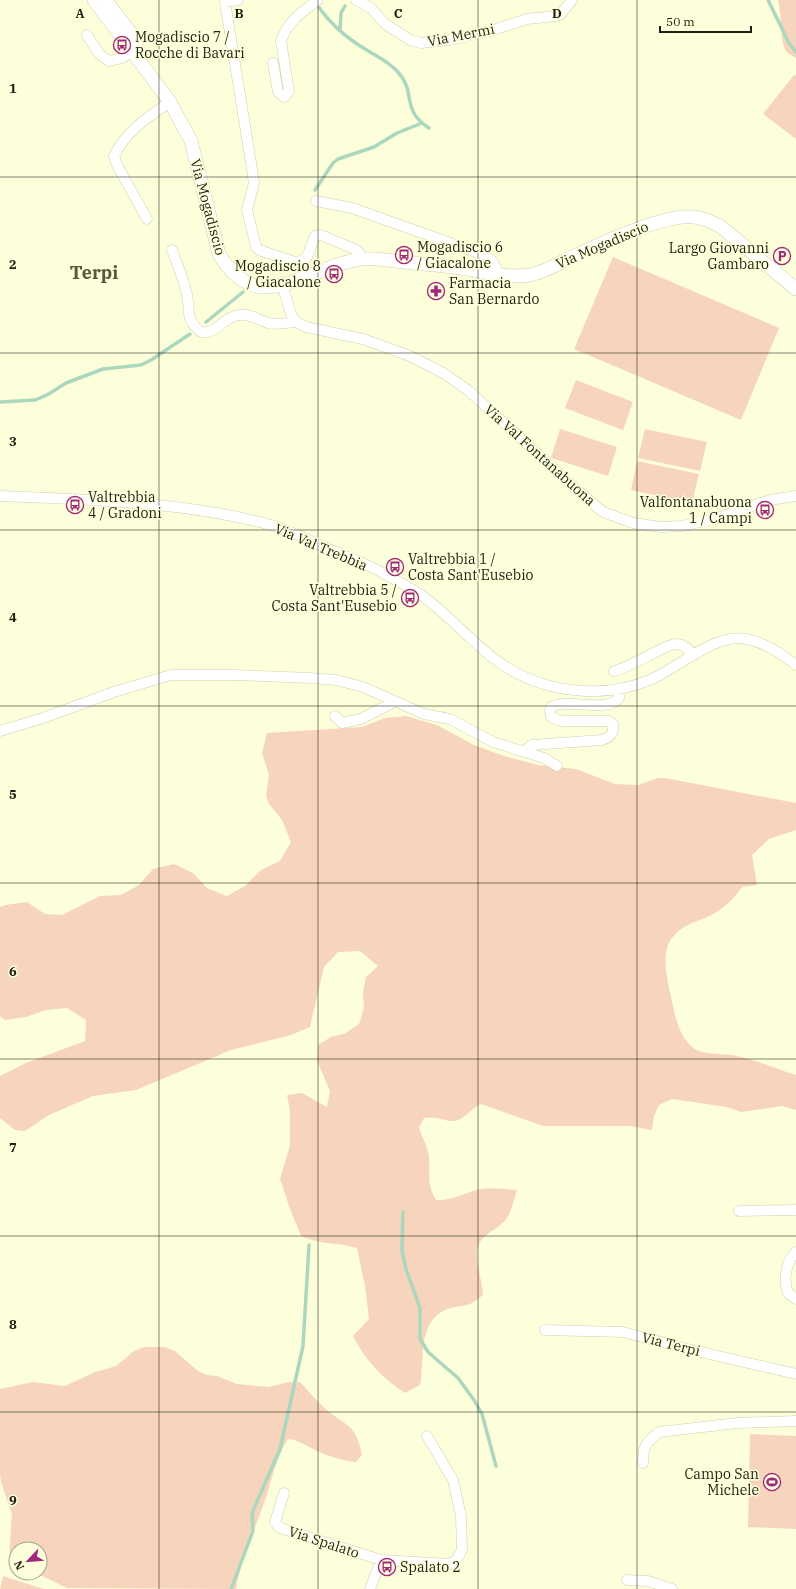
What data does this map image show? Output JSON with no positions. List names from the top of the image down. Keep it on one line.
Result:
{"streets":{"street":["Via Mermi","Via Mogadiscio","Via Val Fontanabuona","Via Val Trebbia","Via Terpi","Via Spalato"]},"districts":["Terpi"],"places":{"bus stop":["Mogadiscio 7 / Rocche di Bavari","Mogadiscio 6 / Giacalone","Mogadiscio 8 / Giacalone","Valtrebbia 4 / Gradoni","Valfontanabuona 1 / Campi","Valtrebbia 1 / Costa Sant'Eusebio","Valtrebbia 5 / Costa Sant'Eusebio","Spalato 2"],"parking":["Largo Giovanni Gambaro"],"pharmacy":["Farmacia San Bernardo"],"sports":["Campo San Michele"]},"scale_bar":"50 m","north":"bottom left","grid":{"columns":["A","B","C","D"],"rows":["1","2","3","4","5","6","7","8","9"]}}
